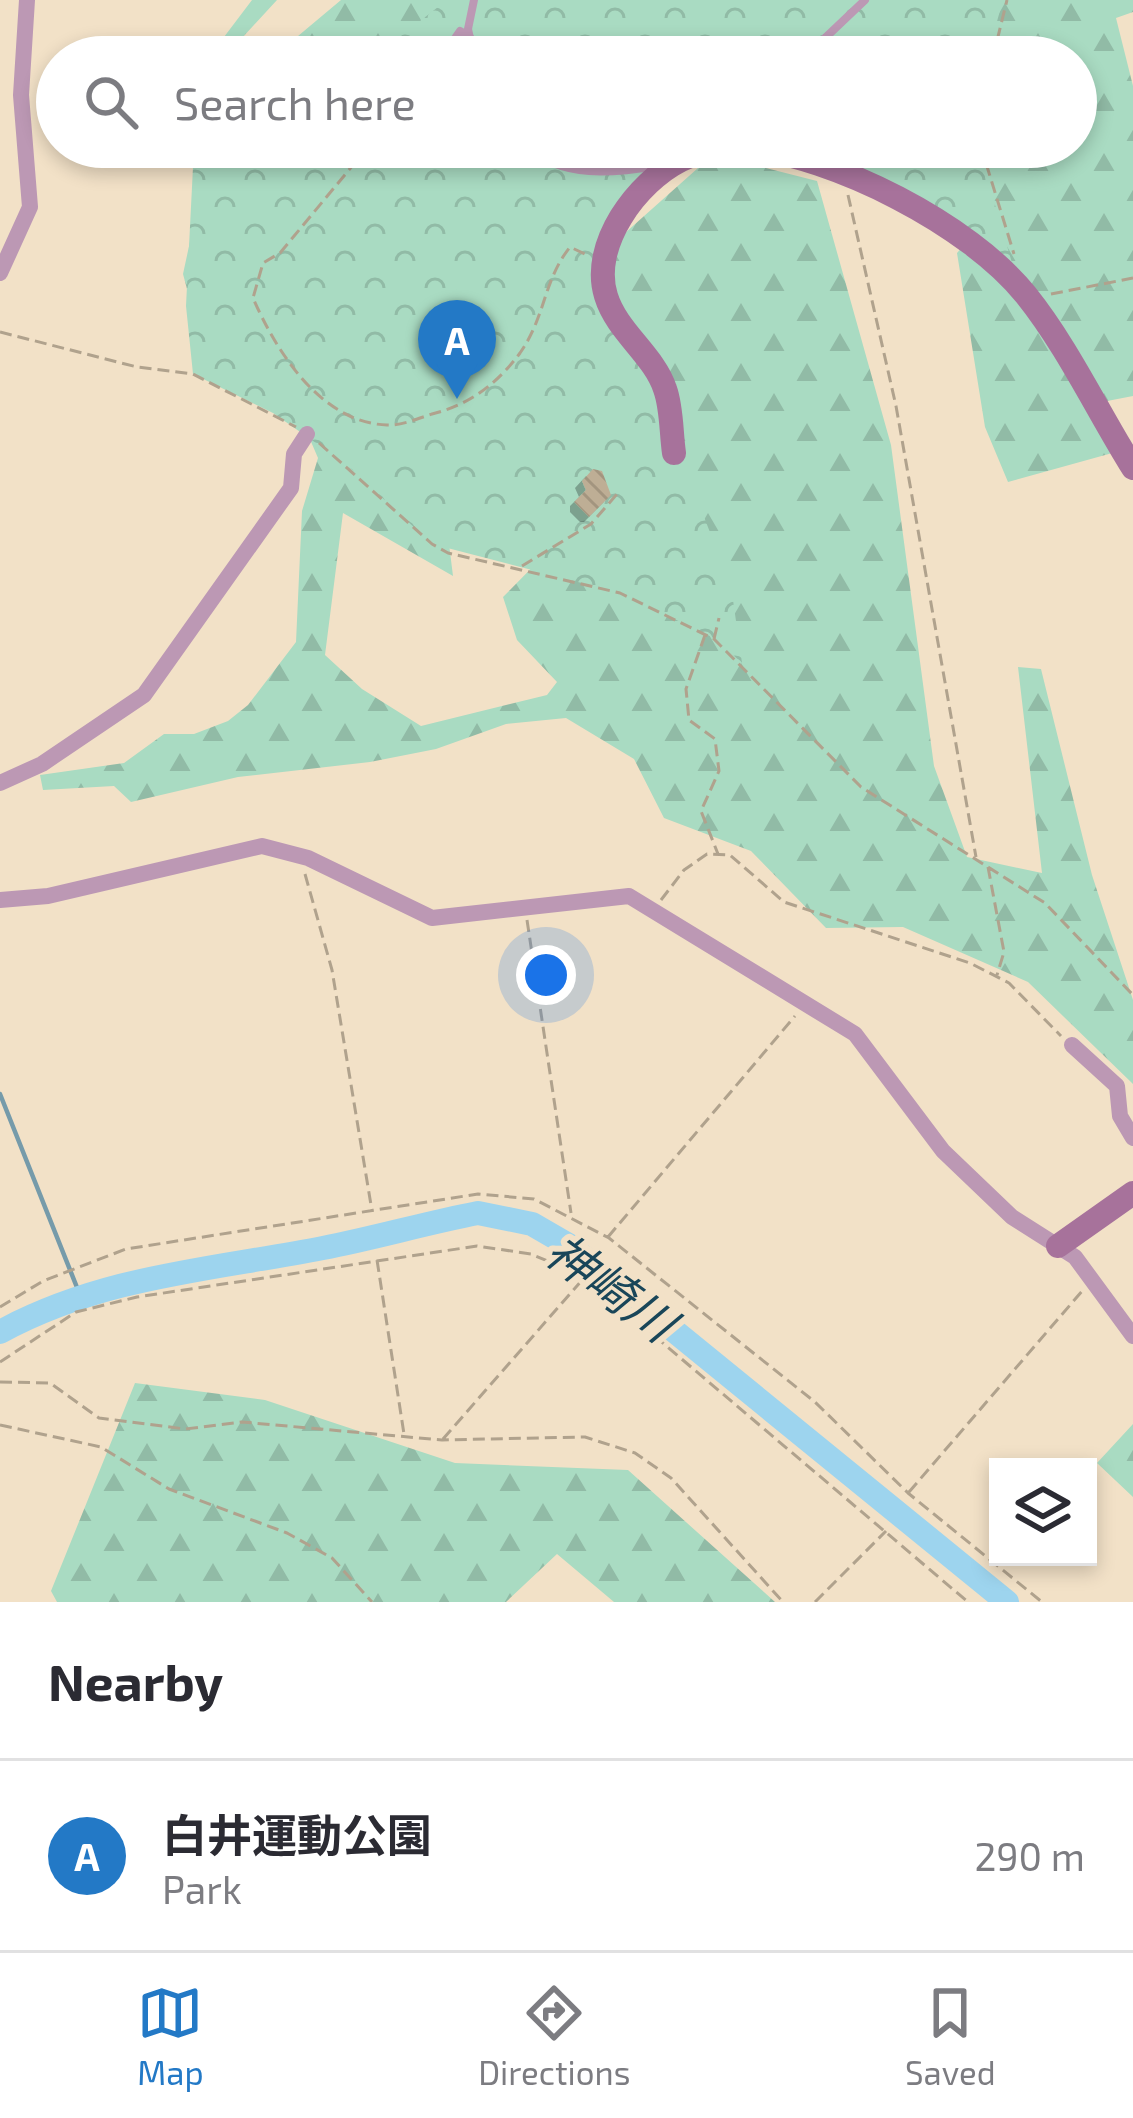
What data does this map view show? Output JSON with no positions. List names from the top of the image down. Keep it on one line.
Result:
{"water":["神崎川"],"page":{"search":"Search here","pins":"A","heading":"Nearby","list":[{"mark":"A","name":"白井運動公園","note":"Park","value":"290 m"}],"nav":["Map","Directions","Saved"]}}
